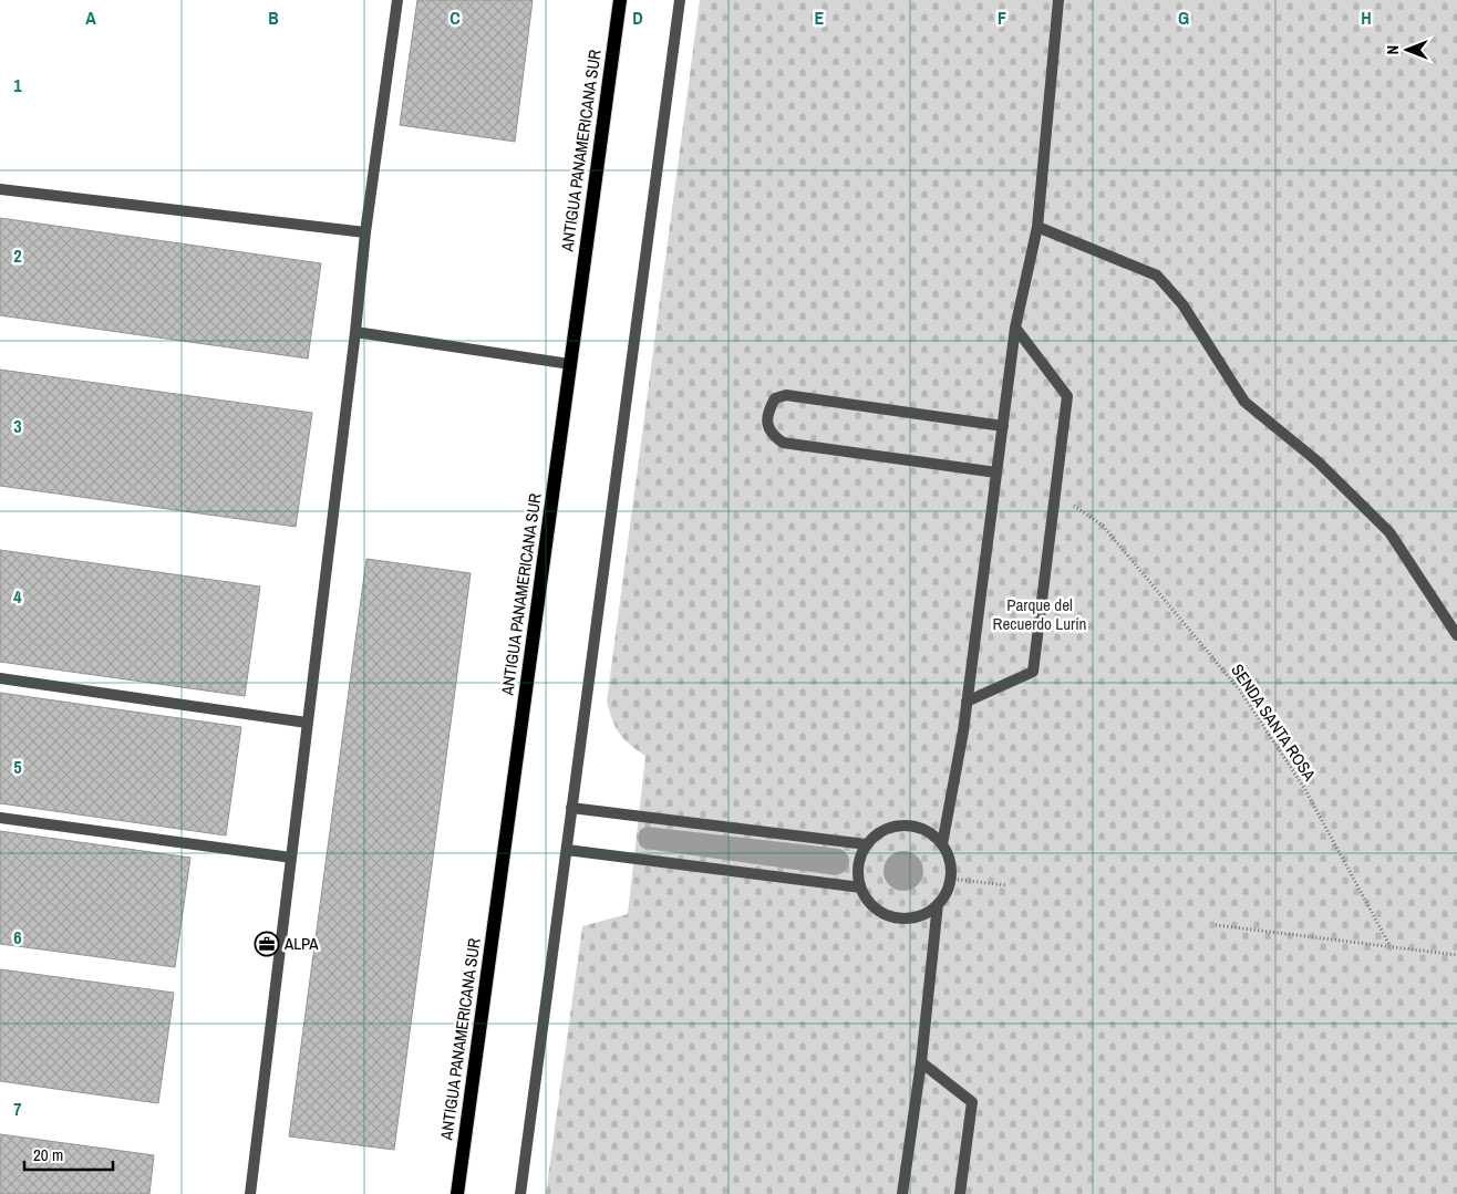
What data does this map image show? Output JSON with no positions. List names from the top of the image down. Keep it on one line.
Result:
{"streets":{"main road":["ANTIGUA PANAMERICANA SUR"],"path":["SENDA SANTA ROSA"]},"parks":["Parque del Recuerdo Lurín"],"places":{"office":["ALPA"]},"scale_bar":"20 m","north":"left","grid":{"columns":["A","B","C","D","E","F","G","H"],"rows":["1","2","3","4","5","6","7"]}}
